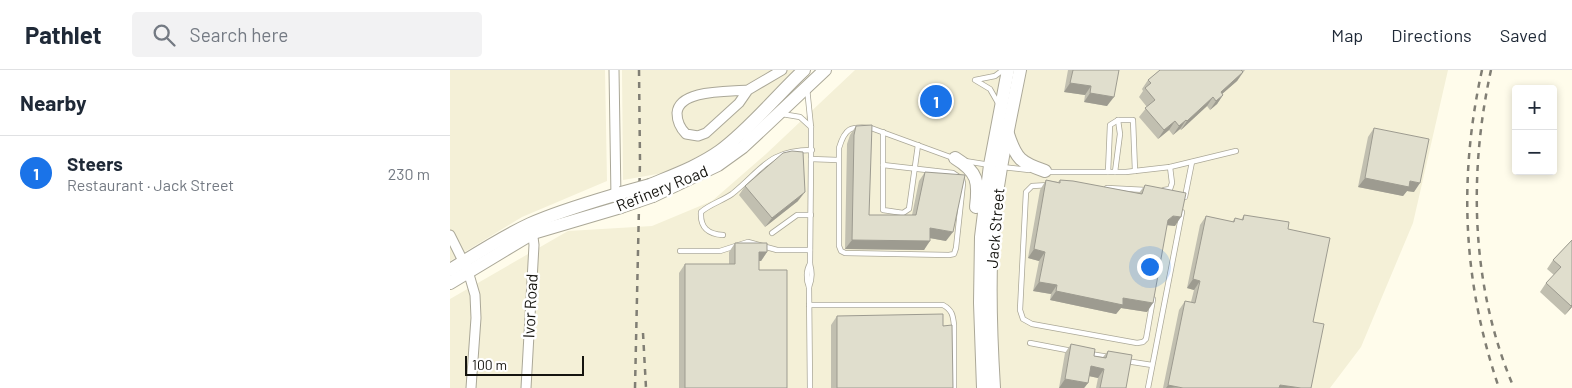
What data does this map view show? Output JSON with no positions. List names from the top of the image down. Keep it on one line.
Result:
{"streets":{"main road":["Refinery Road","Jack Street"],"street":["Ivor Road"]},"crossings":[["Refinery Road","Ivor Road"]],"scale_bar":"100 m","page":{"header":"Pathlet","search":"Search here","nav":["Map","Directions","Saved"],"heading":"Nearby","pins":"1","map_buttons":["+","−"],"list":[{"mark":"1","name":"Steers","note":"Restaurant · Jack Street","value":"230 m"}],"scale":"100 m"}}
